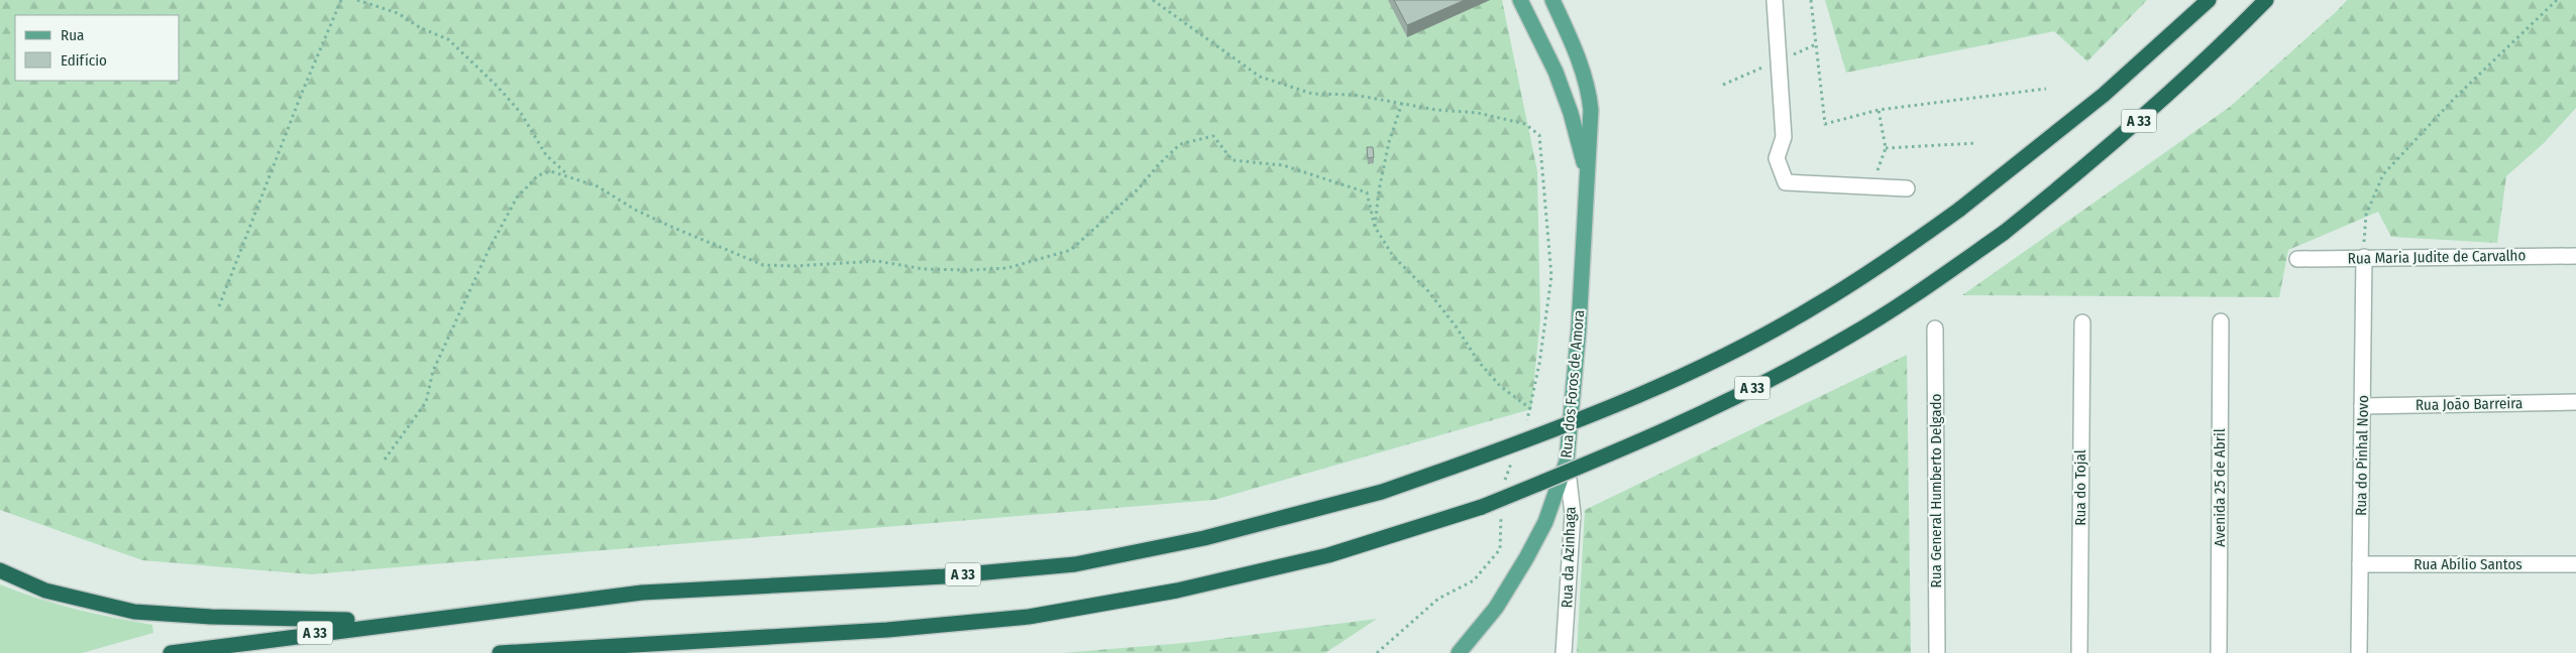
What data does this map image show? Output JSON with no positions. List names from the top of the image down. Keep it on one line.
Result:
{"streets":{"highway":["A 33"],"main road":["Rua dos Foros de Amora"],"street":["Rua Maria Judite de Carvalho","Rua João Barreira","Rua do Pinhal Novo","Rua do Tojal","Avenida 25 de Abril","Rua General Humberto Delgado","Rua da Azinhaga","Rua Abílio Santos"]},"crossings":[["Rua Maria Judite de Carvalho","Rua do Pinhal Novo"],["Rua dos Foros de Amora","Rua da Azinhaga"],["Rua João Barreira","Rua do Pinhal Novo"],["Rua do Pinhal Novo","Rua Abílio Santos"]],"legend":["Rua","Edifício"]}
